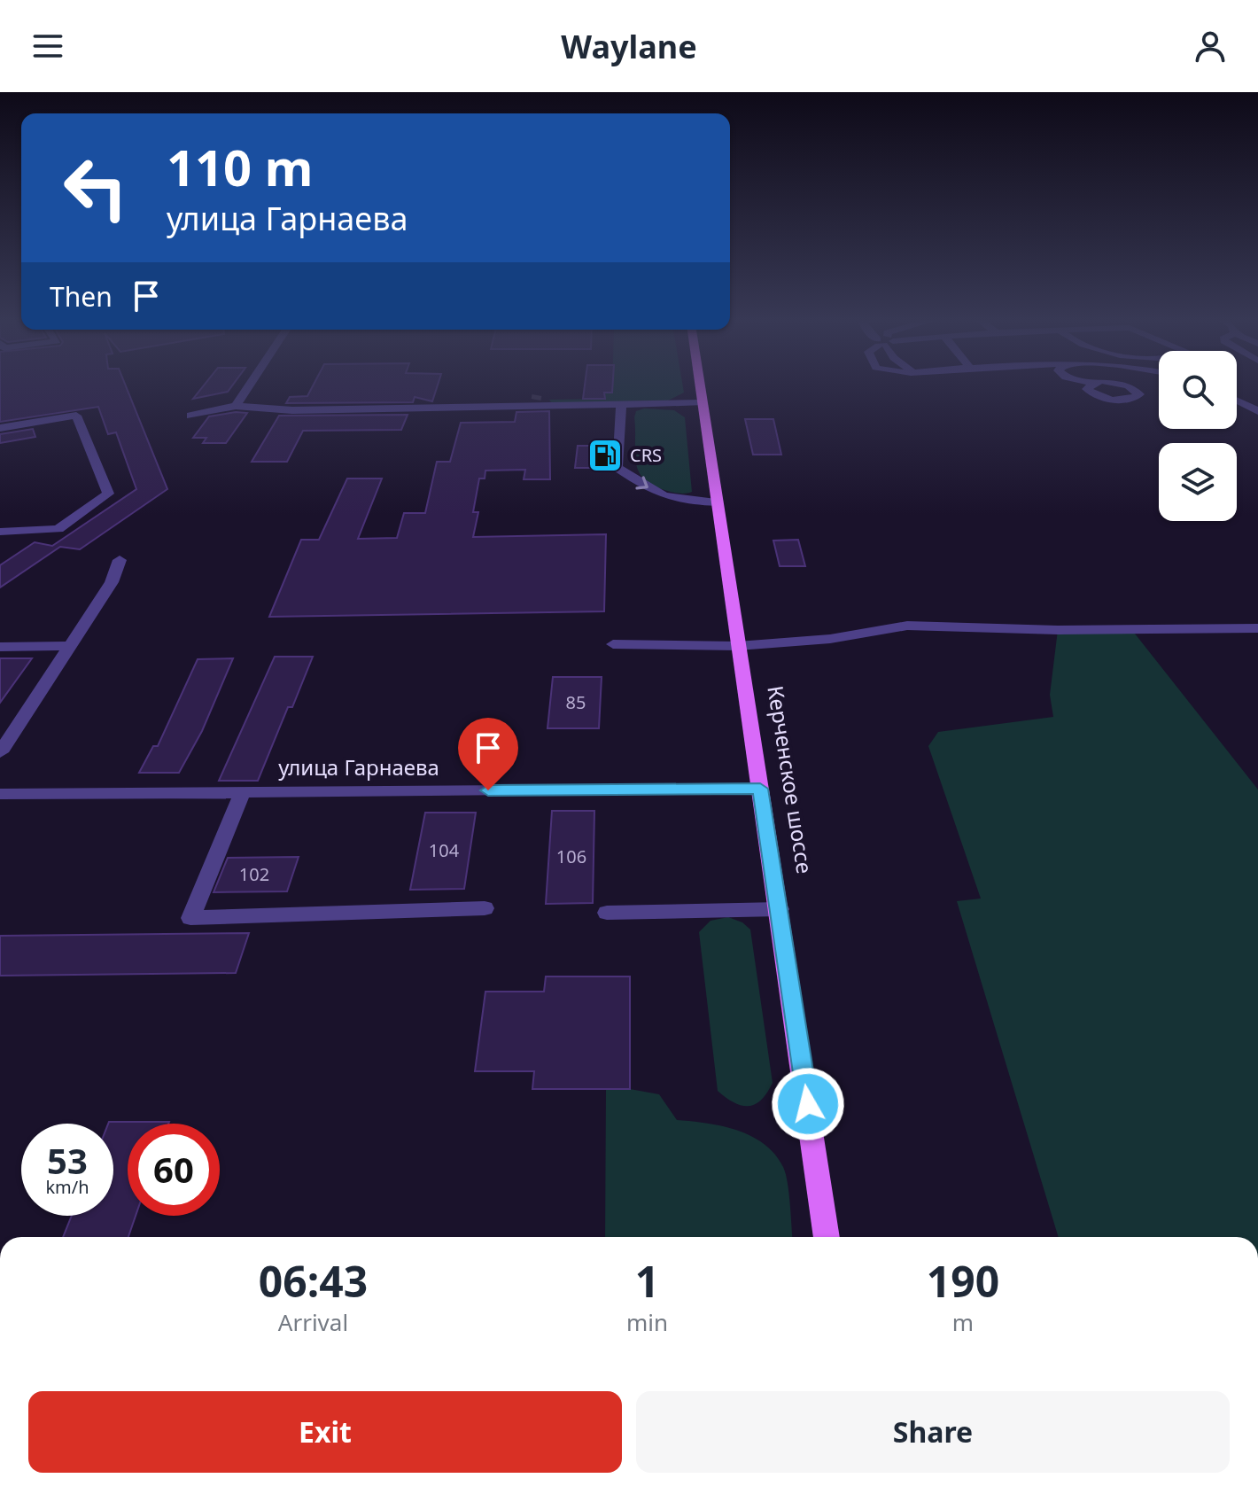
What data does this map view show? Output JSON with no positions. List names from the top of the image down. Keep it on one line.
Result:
{"streets":{"main road":["Керченское шоссе"],"street":["улица Гарнаева"]},"crossings":[["улица Гарнаева","Керченское шоссе"]],"places":{"fuel station":["CRS"]},"house_numbers":["85","104","106","102"],"page":{"header":"Waylane","turn":["110 m","улица Гарнаева"],"then":"Then","speed":"53 km/h","limit":"60","eta":["06:43","Arrival","1","min","190","m"],"buttons":["Exit","Share"]}}
